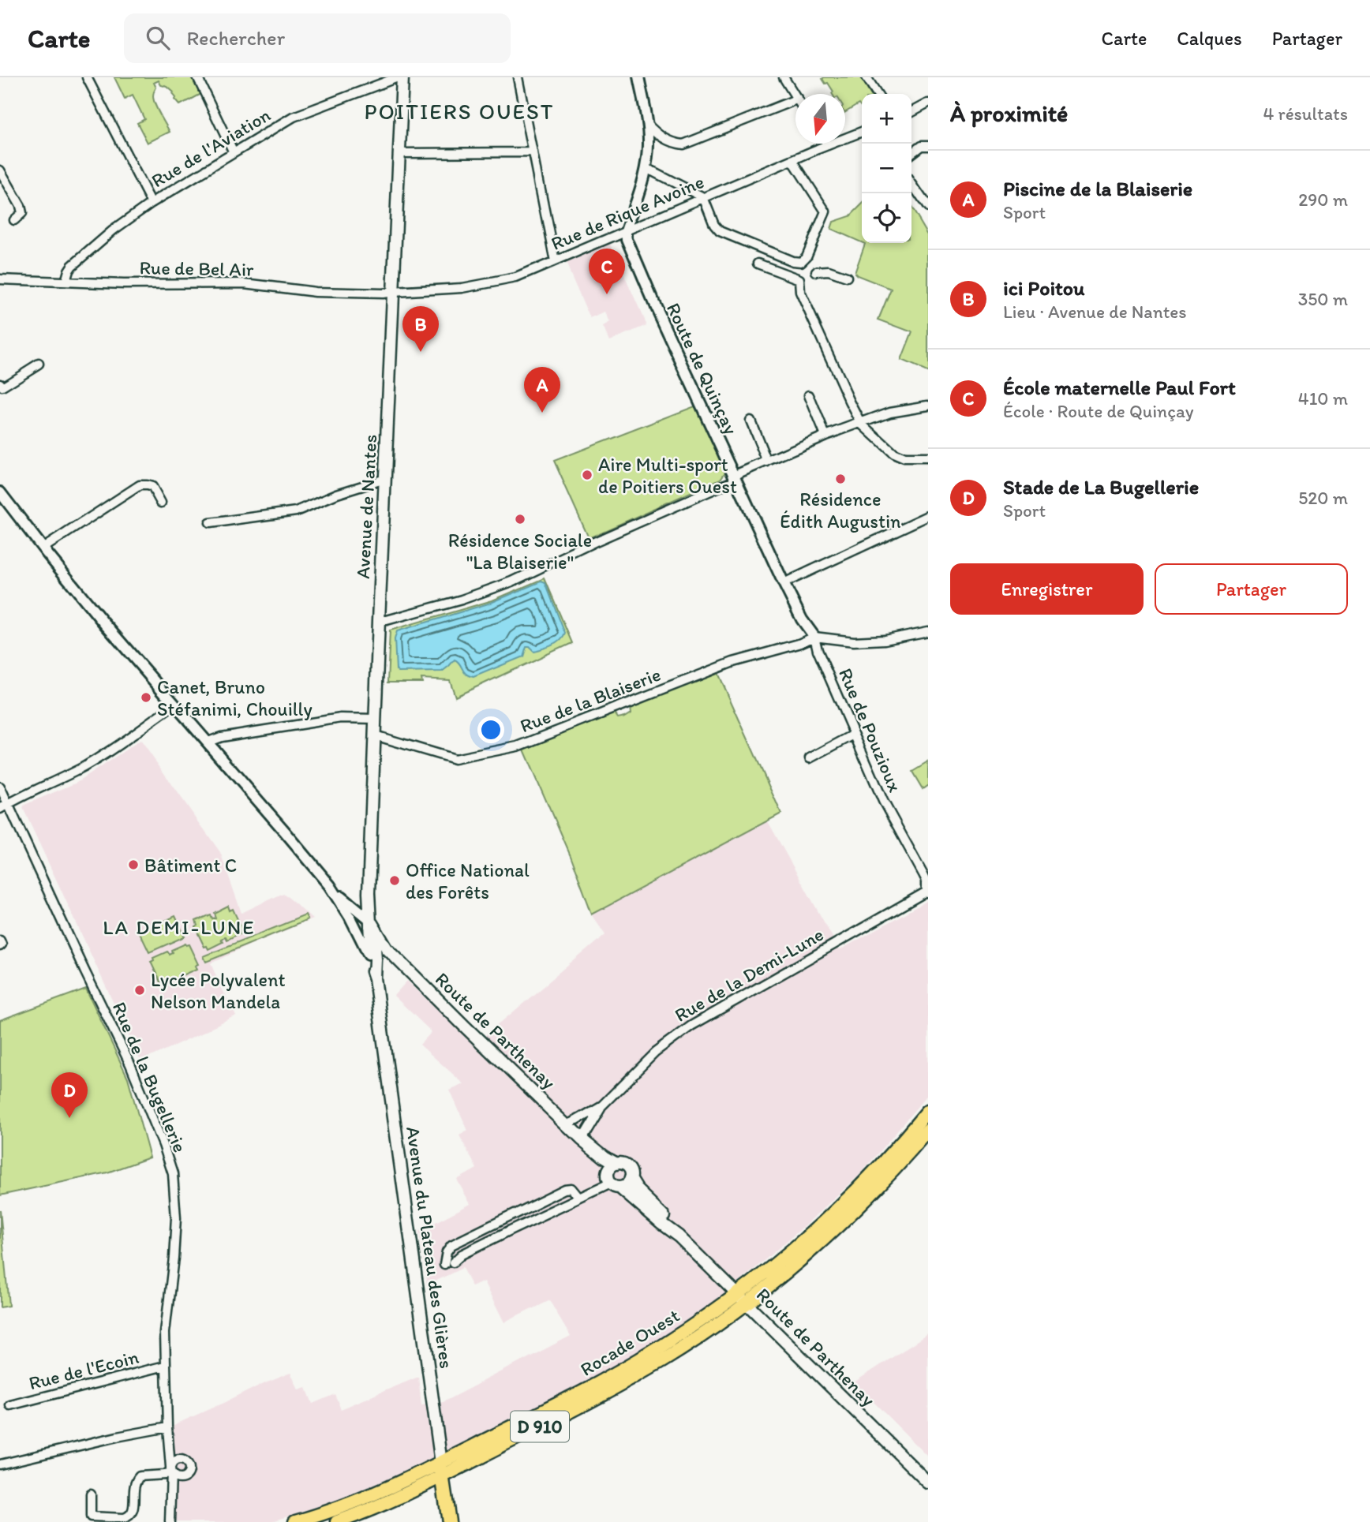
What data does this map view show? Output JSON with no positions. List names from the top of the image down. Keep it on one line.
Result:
{"streets":{"main road":["Avenue de Nantes","Route de Parthenay","Avenue du Plateau des Glières","Rocade Ouest","D 910"],"street":["Rue de l'Aviation","Rue de Rique Avoine","Rue de Bel Air","Route de Quinçay","Rue de la Blaiserie","Rue de Pouzioux","Rue de la Demi-Lune","Rue de la Bugellerie","Rue de l'Ecoin"]},"crossings":[["Rue de l'Aviation","Rue de Bel Air"],["Rue de Rique Avoine","Rue de Bel Air"],["Rue de Rique Avoine","Route de Quinçay"],["Rue de Rique Avoine","Avenue de Nantes"],["Rue de Bel Air","Avenue de Nantes"],["Route de Quinçay","Rue de la Blaiserie"],["Route de Quinçay","Rue de Pouzioux"],["Avenue de Nantes","Rue de la Blaiserie"],["Avenue de Nantes","Route de Parthenay"],["Avenue de Nantes","Avenue du Plateau des Glières"],["Rue de la Blaiserie","Rue de Pouzioux"],["Rue de Pouzioux","Rue de la Demi-Lune"],["Rue de la Demi-Lune","Route de Parthenay"],["Route de Parthenay","Avenue du Plateau des Glières"],["Route de Parthenay","Rocade Ouest"],["Route de Parthenay","D 910"],["Rue de la Bugellerie","Rue de l'Ecoin"],["Avenue du Plateau des Glières","Rocade Ouest"],["Avenue du Plateau des Glières","D 910"],["Rocade Ouest","D 910"]],"districts":["POITIERS OUEST","LA DEMI-LUNE"],"places":["Aire Multi-sport de Poitiers Ouest","Résidence Édith Augustin","Résidence Sociale \"La Blaiserie\"","Canet, Bruno Stéfanimi, Chouilly","Bâtiment C","Office National des Forêts","Lycée Polyvalent Nelson Mandela"],"north":"bottom","page":{"header":"Carte","search":"Rechercher","nav":["Carte","Calques","Partager"],"heading":["À proximité","4 résultats"],"map_buttons":["+","−"],"list":[{"mark":"A","name":"Piscine de la Blaiserie","note":"Sport","value":"290 m"},{"mark":"B","name":"ici Poitou","note":"Lieu · Avenue de Nantes","value":"350 m"},{"mark":"C","name":"École maternelle Paul Fort","note":"École · Route de Quinçay","value":"410 m"},{"mark":"D","name":"Stade de La Bugellerie","note":"Sport","value":"520 m"}],"pins":["C","B","A","D"],"buttons":["Enregistrer","Partager"]}}
